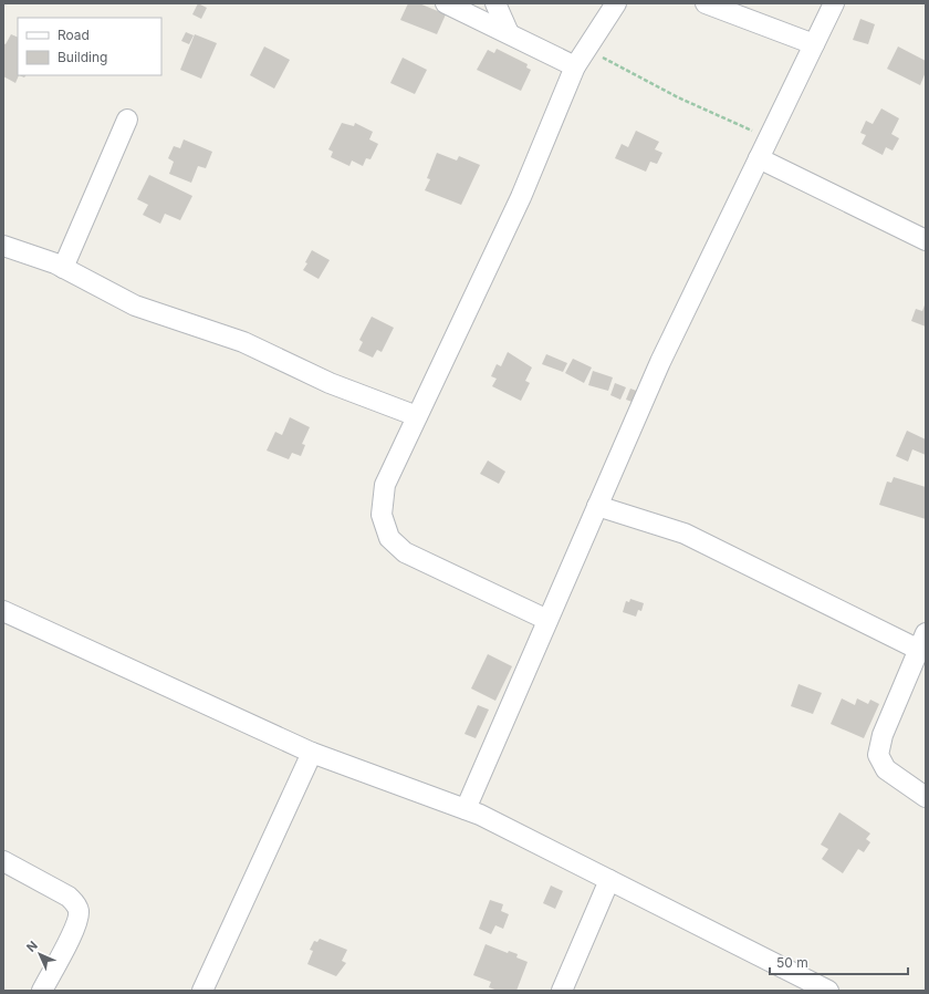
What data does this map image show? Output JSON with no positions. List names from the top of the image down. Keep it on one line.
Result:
{"legend":["Road","Building"],"scale_bar":"50 m","north":"top left"}
